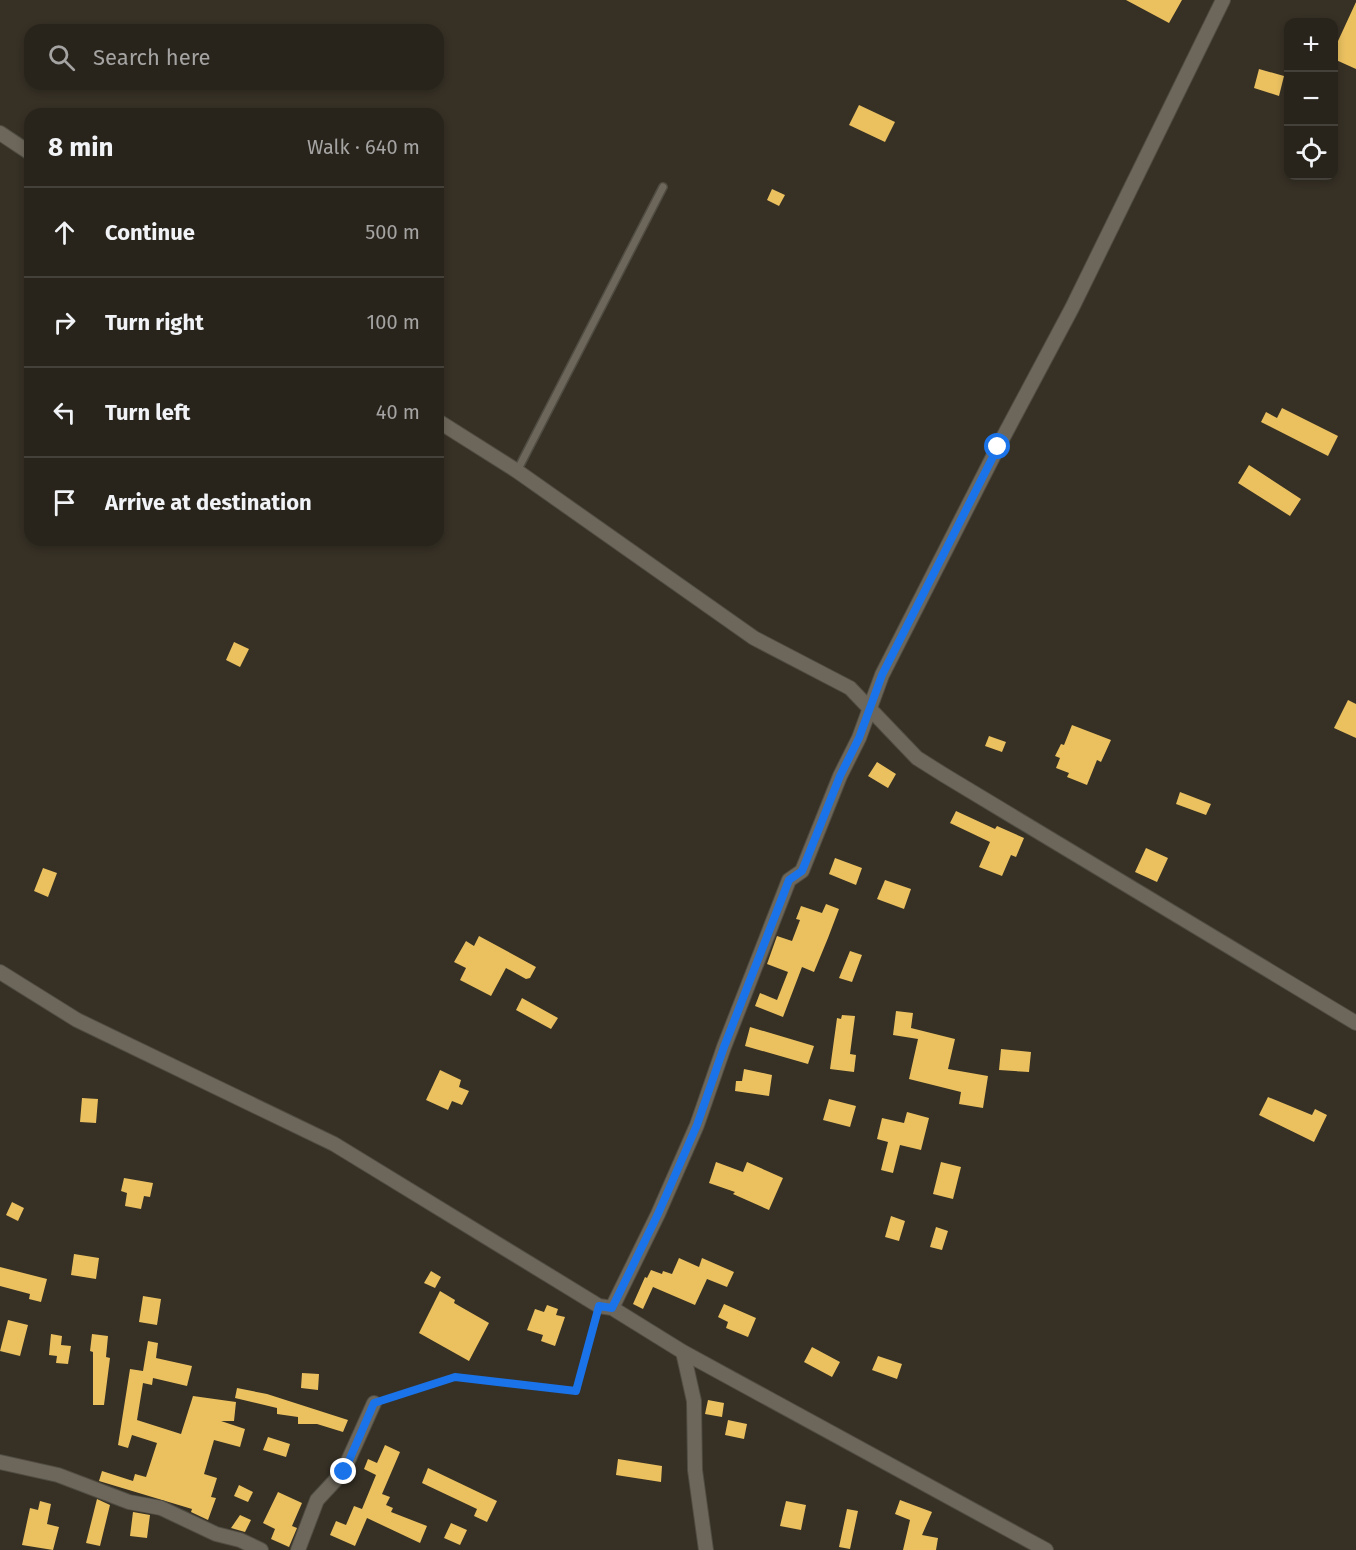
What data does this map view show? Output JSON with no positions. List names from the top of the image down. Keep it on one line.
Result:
{"page":{"map_buttons":["+","−"],"search":"Search here","heading":["8 min","Walk · 640 m"],"list":[["Continue","500 m"],["Turn right","100 m"],["Turn left","40 m"],"Arrive at destination"]}}
